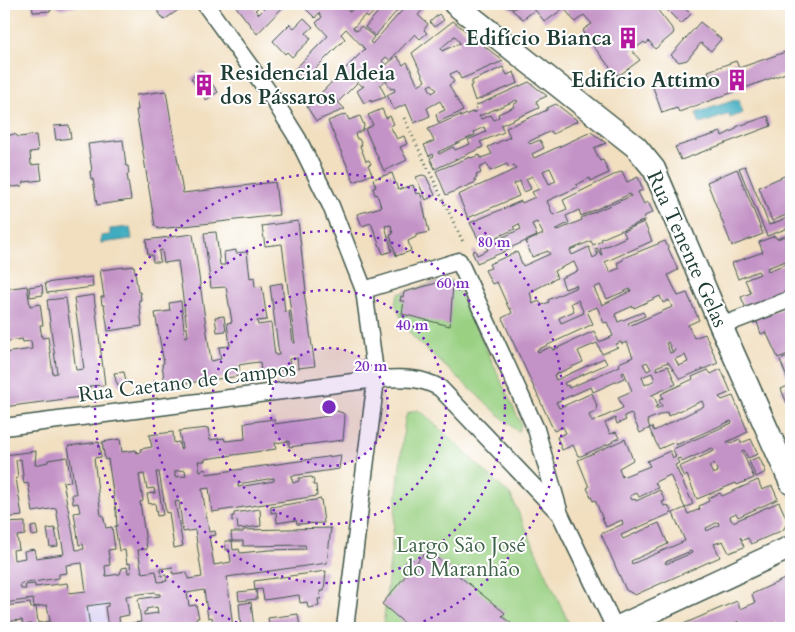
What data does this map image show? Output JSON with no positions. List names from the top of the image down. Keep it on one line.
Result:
{"streets":{"street":["Rua Tenente Gelas","Rua Caetano de Campos"]},"parks":["Largo São José do Maranhão"],"places":{"building":["Edifício Bianca","Edifício Attimo","Residencial Aldeia dos Pássaros"]},"rings":["80 m","60 m","40 m","20 m"]}
